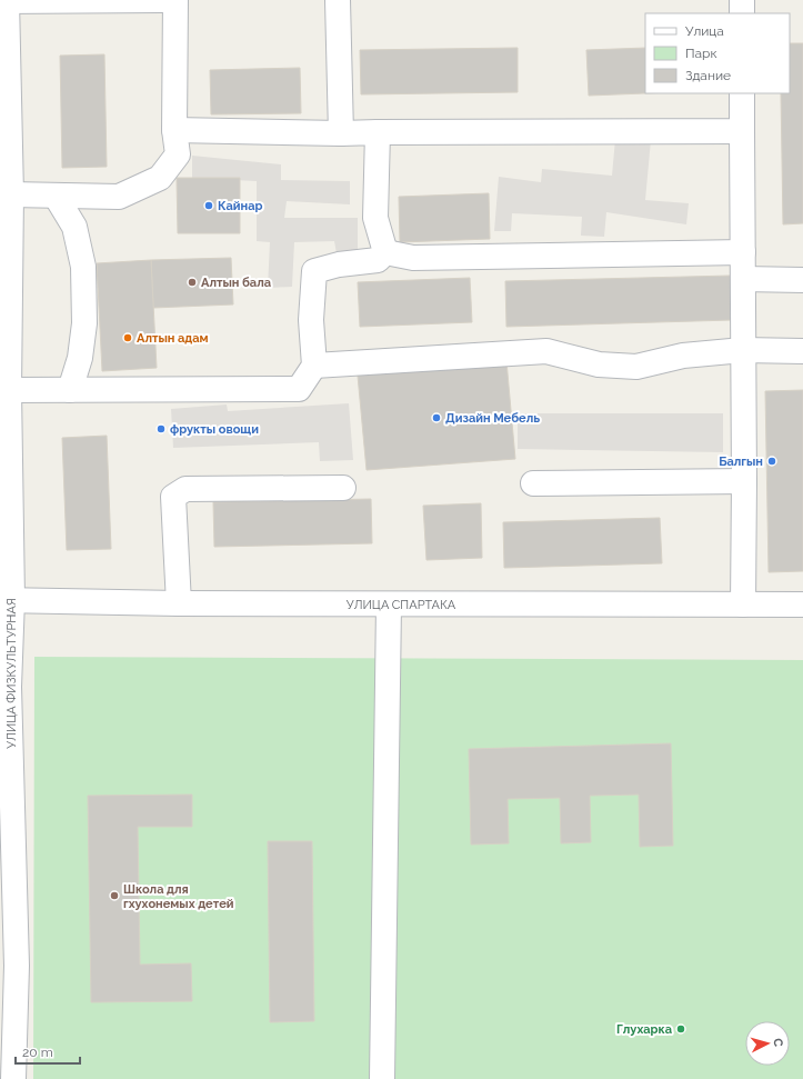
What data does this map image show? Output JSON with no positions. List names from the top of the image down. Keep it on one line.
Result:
{"streets":{"street":["УЛИЦА СПАРТАКА","УЛИЦА ФИЗКУЛЬТУРНАЯ"]},"crossings":[["УЛИЦА СПАРТАКА","УЛИЦА ФИЗКУЛЬТУРНАЯ"]],"places":["Кайнар","Алтын бала","Алтын адам","Дизайн Мебель","фрукты овощи","Балгын","Школа для гхухонемых детей","Глухарка"],"legend":["Улица","Парк","Здание"],"scale_bar":"20 m","north":"right"}
